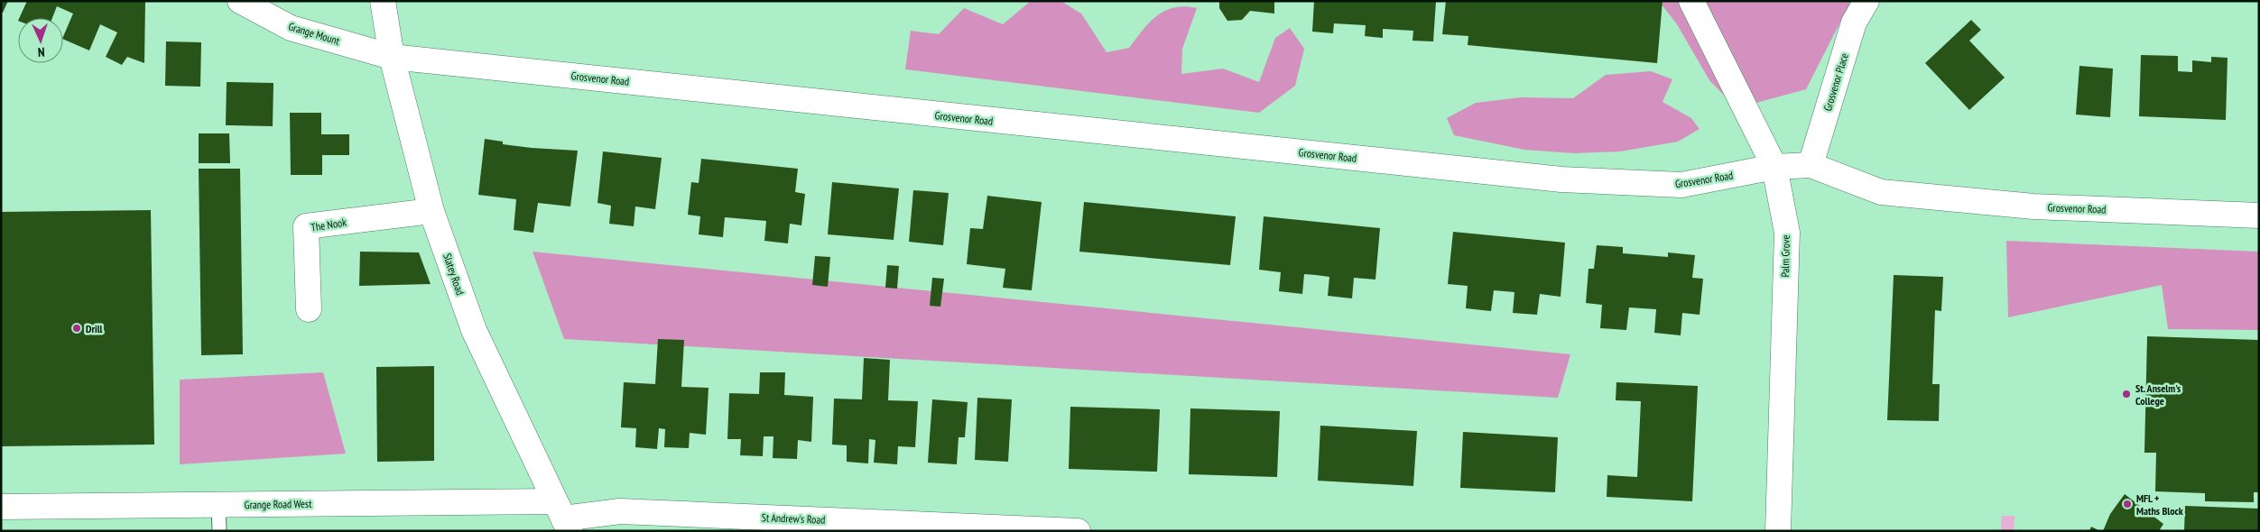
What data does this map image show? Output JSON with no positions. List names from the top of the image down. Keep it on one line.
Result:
{"streets":{"street":["Grange Mount","Grosvenor Road","Grosvenor Place","The Nook","Palm Grove","Slatey Road","Grange Road West","St Andrew's Road"]},"crossings":[["Grange Mount","Grosvenor Road"],["Grange Mount","Slatey Road"],["Grosvenor Road","Grosvenor Place"],["Grosvenor Road","Palm Grove"],["Grosvenor Road","Slatey Road"],["The Nook","Slatey Road"],["Slatey Road","Grange Road West"],["Slatey Road","St Andrew's Road"],["Grange Road West","St Andrew's Road"]],"places":["Drill","St. Anselm's College","MFL + Maths Block"],"north":"bottom"}
